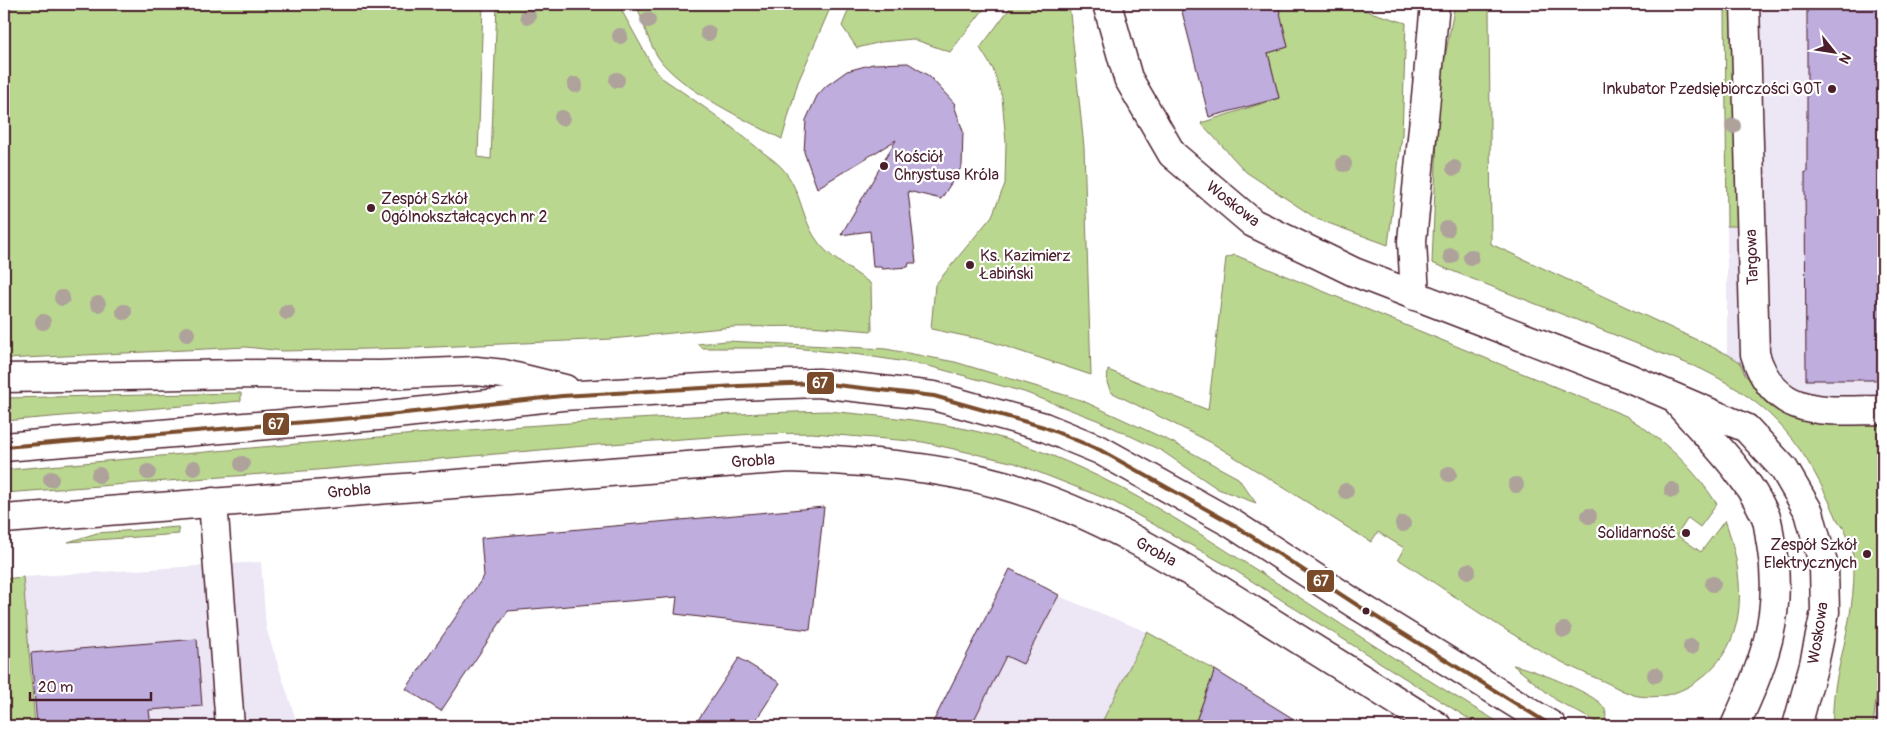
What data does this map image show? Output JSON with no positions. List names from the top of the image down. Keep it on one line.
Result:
{"streets":{"main road":["Woskowa","Targowa","Grobla"]},"places":["Inkubator Pzedsiębiorczości GOT","Kościół Chrystusa Króla","Zespół Szkół Ogólnokształcących nr 2","Ks. Kazimierz Łabiński","Solidarność","Zespół Szkół Elektrycznych"],"lines":["transit line 67"],"scale_bar":"20 m","north":"bottom right"}
